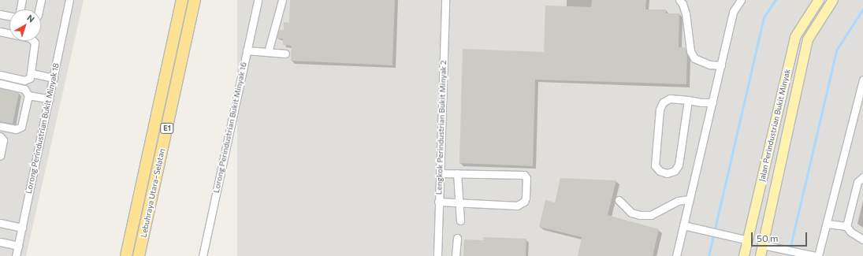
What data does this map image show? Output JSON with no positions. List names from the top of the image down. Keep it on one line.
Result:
{"streets":{"highway":["E1","Lebuhraya Utara–Selatan"],"main road":["Jalan Perindustrian Bukit Minyak"],"street":["Lorong Perindustrian Bukit Minyak 16","Lengkok Perindustrian Bukit Minyak 2","Lorong Perindustrian Bukit Minyak 18"]},"scale_bar":"50 m","north":"top right"}
